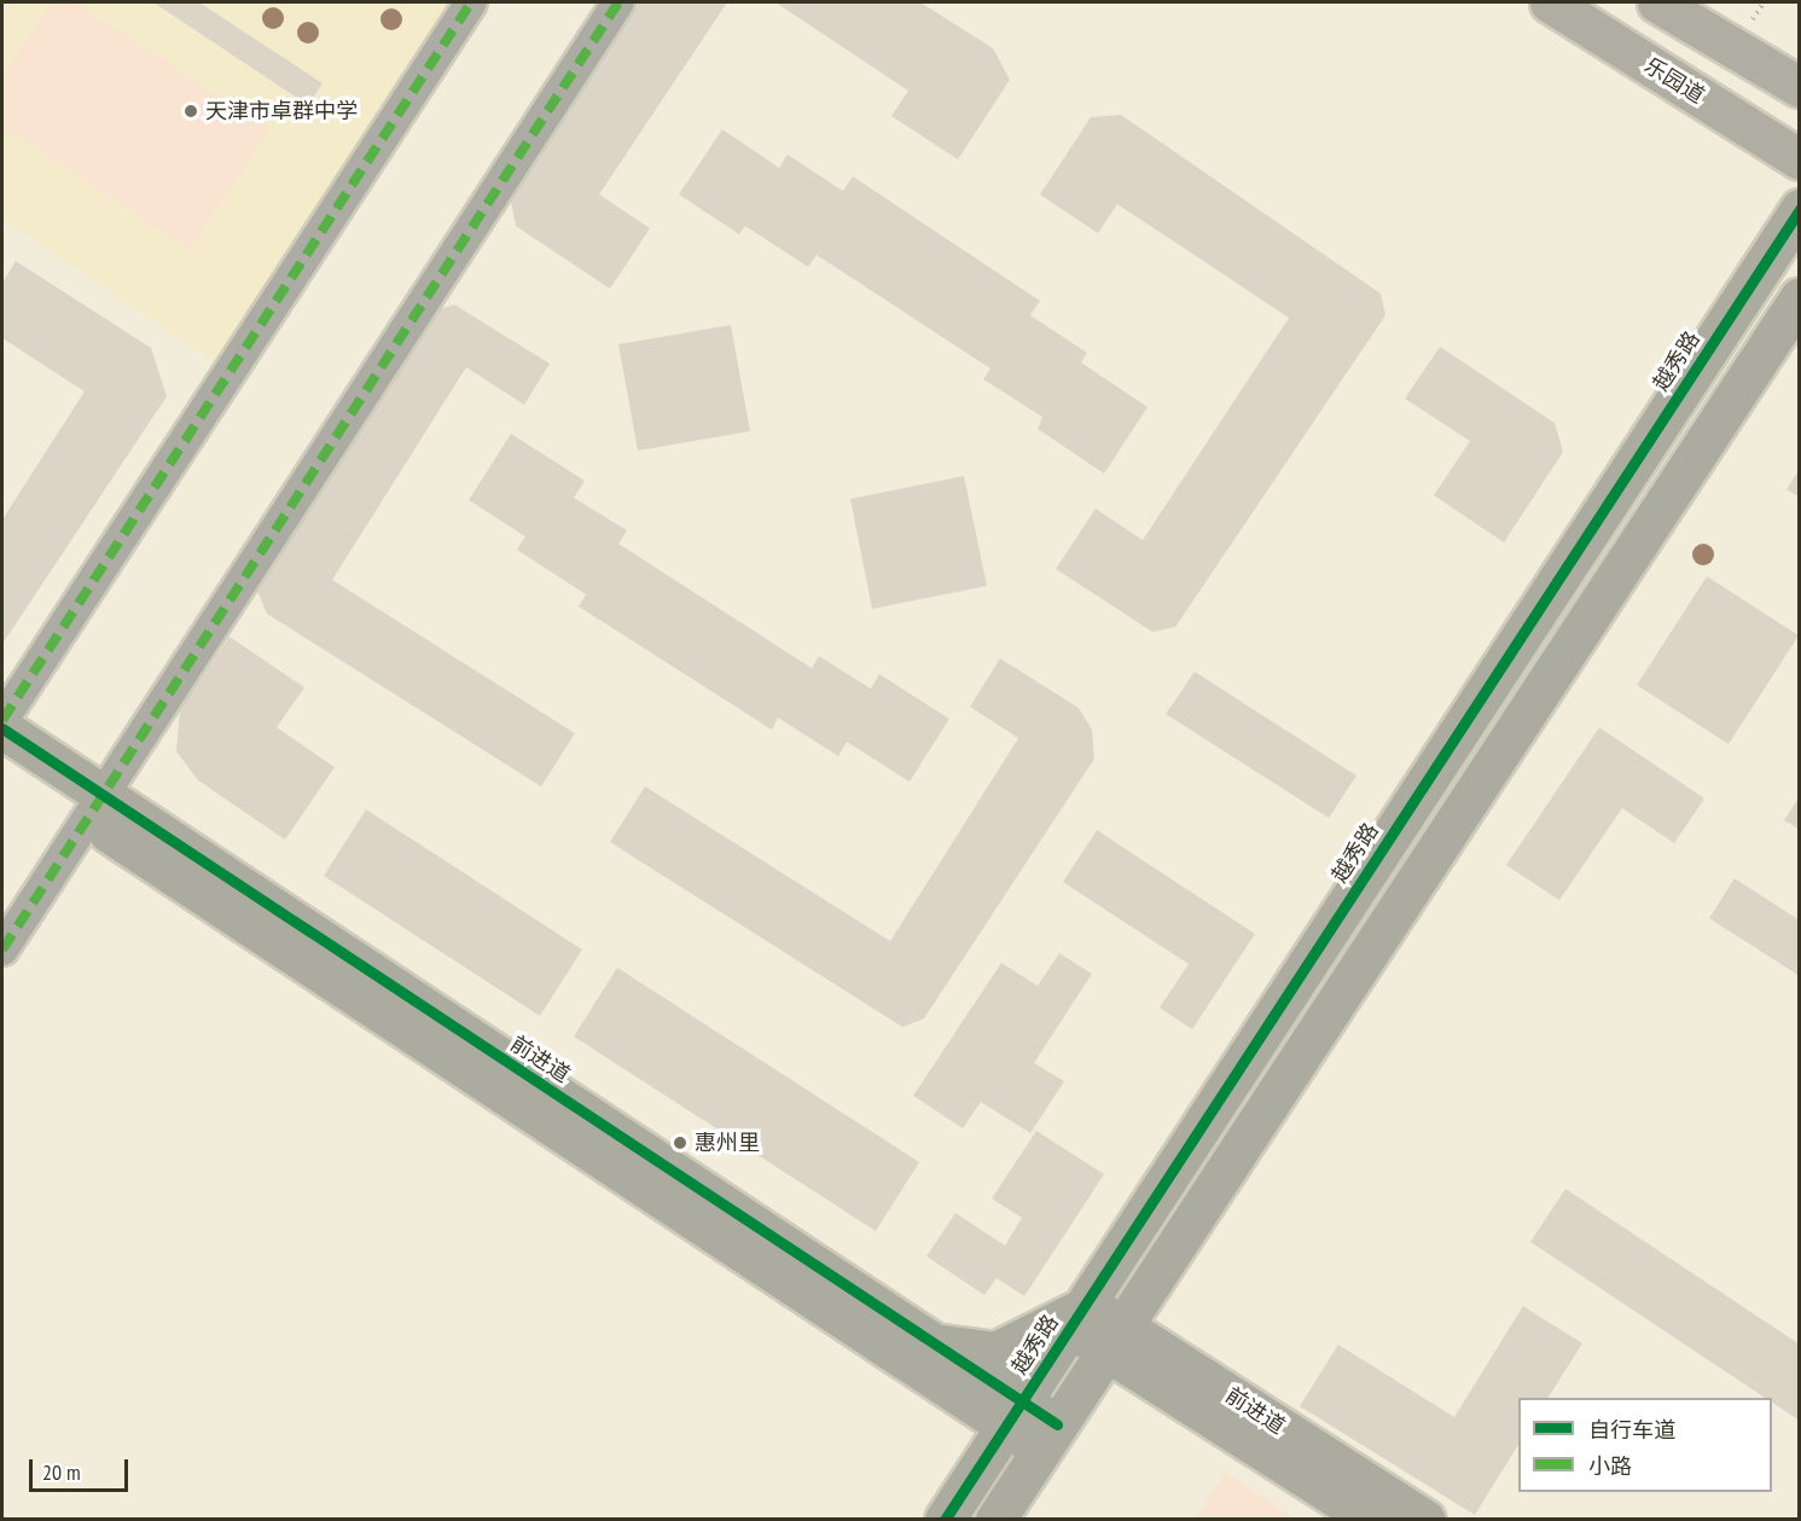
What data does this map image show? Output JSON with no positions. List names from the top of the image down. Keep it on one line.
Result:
{"streets":{"main road":["乐园道"],"street":["越秀路","前进道"]},"crossings":[["越秀路","前进道"]],"places":["天津市卓群中学","惠州里"],"legend":["自行车道","小路"],"scale_bar":"20 m"}
